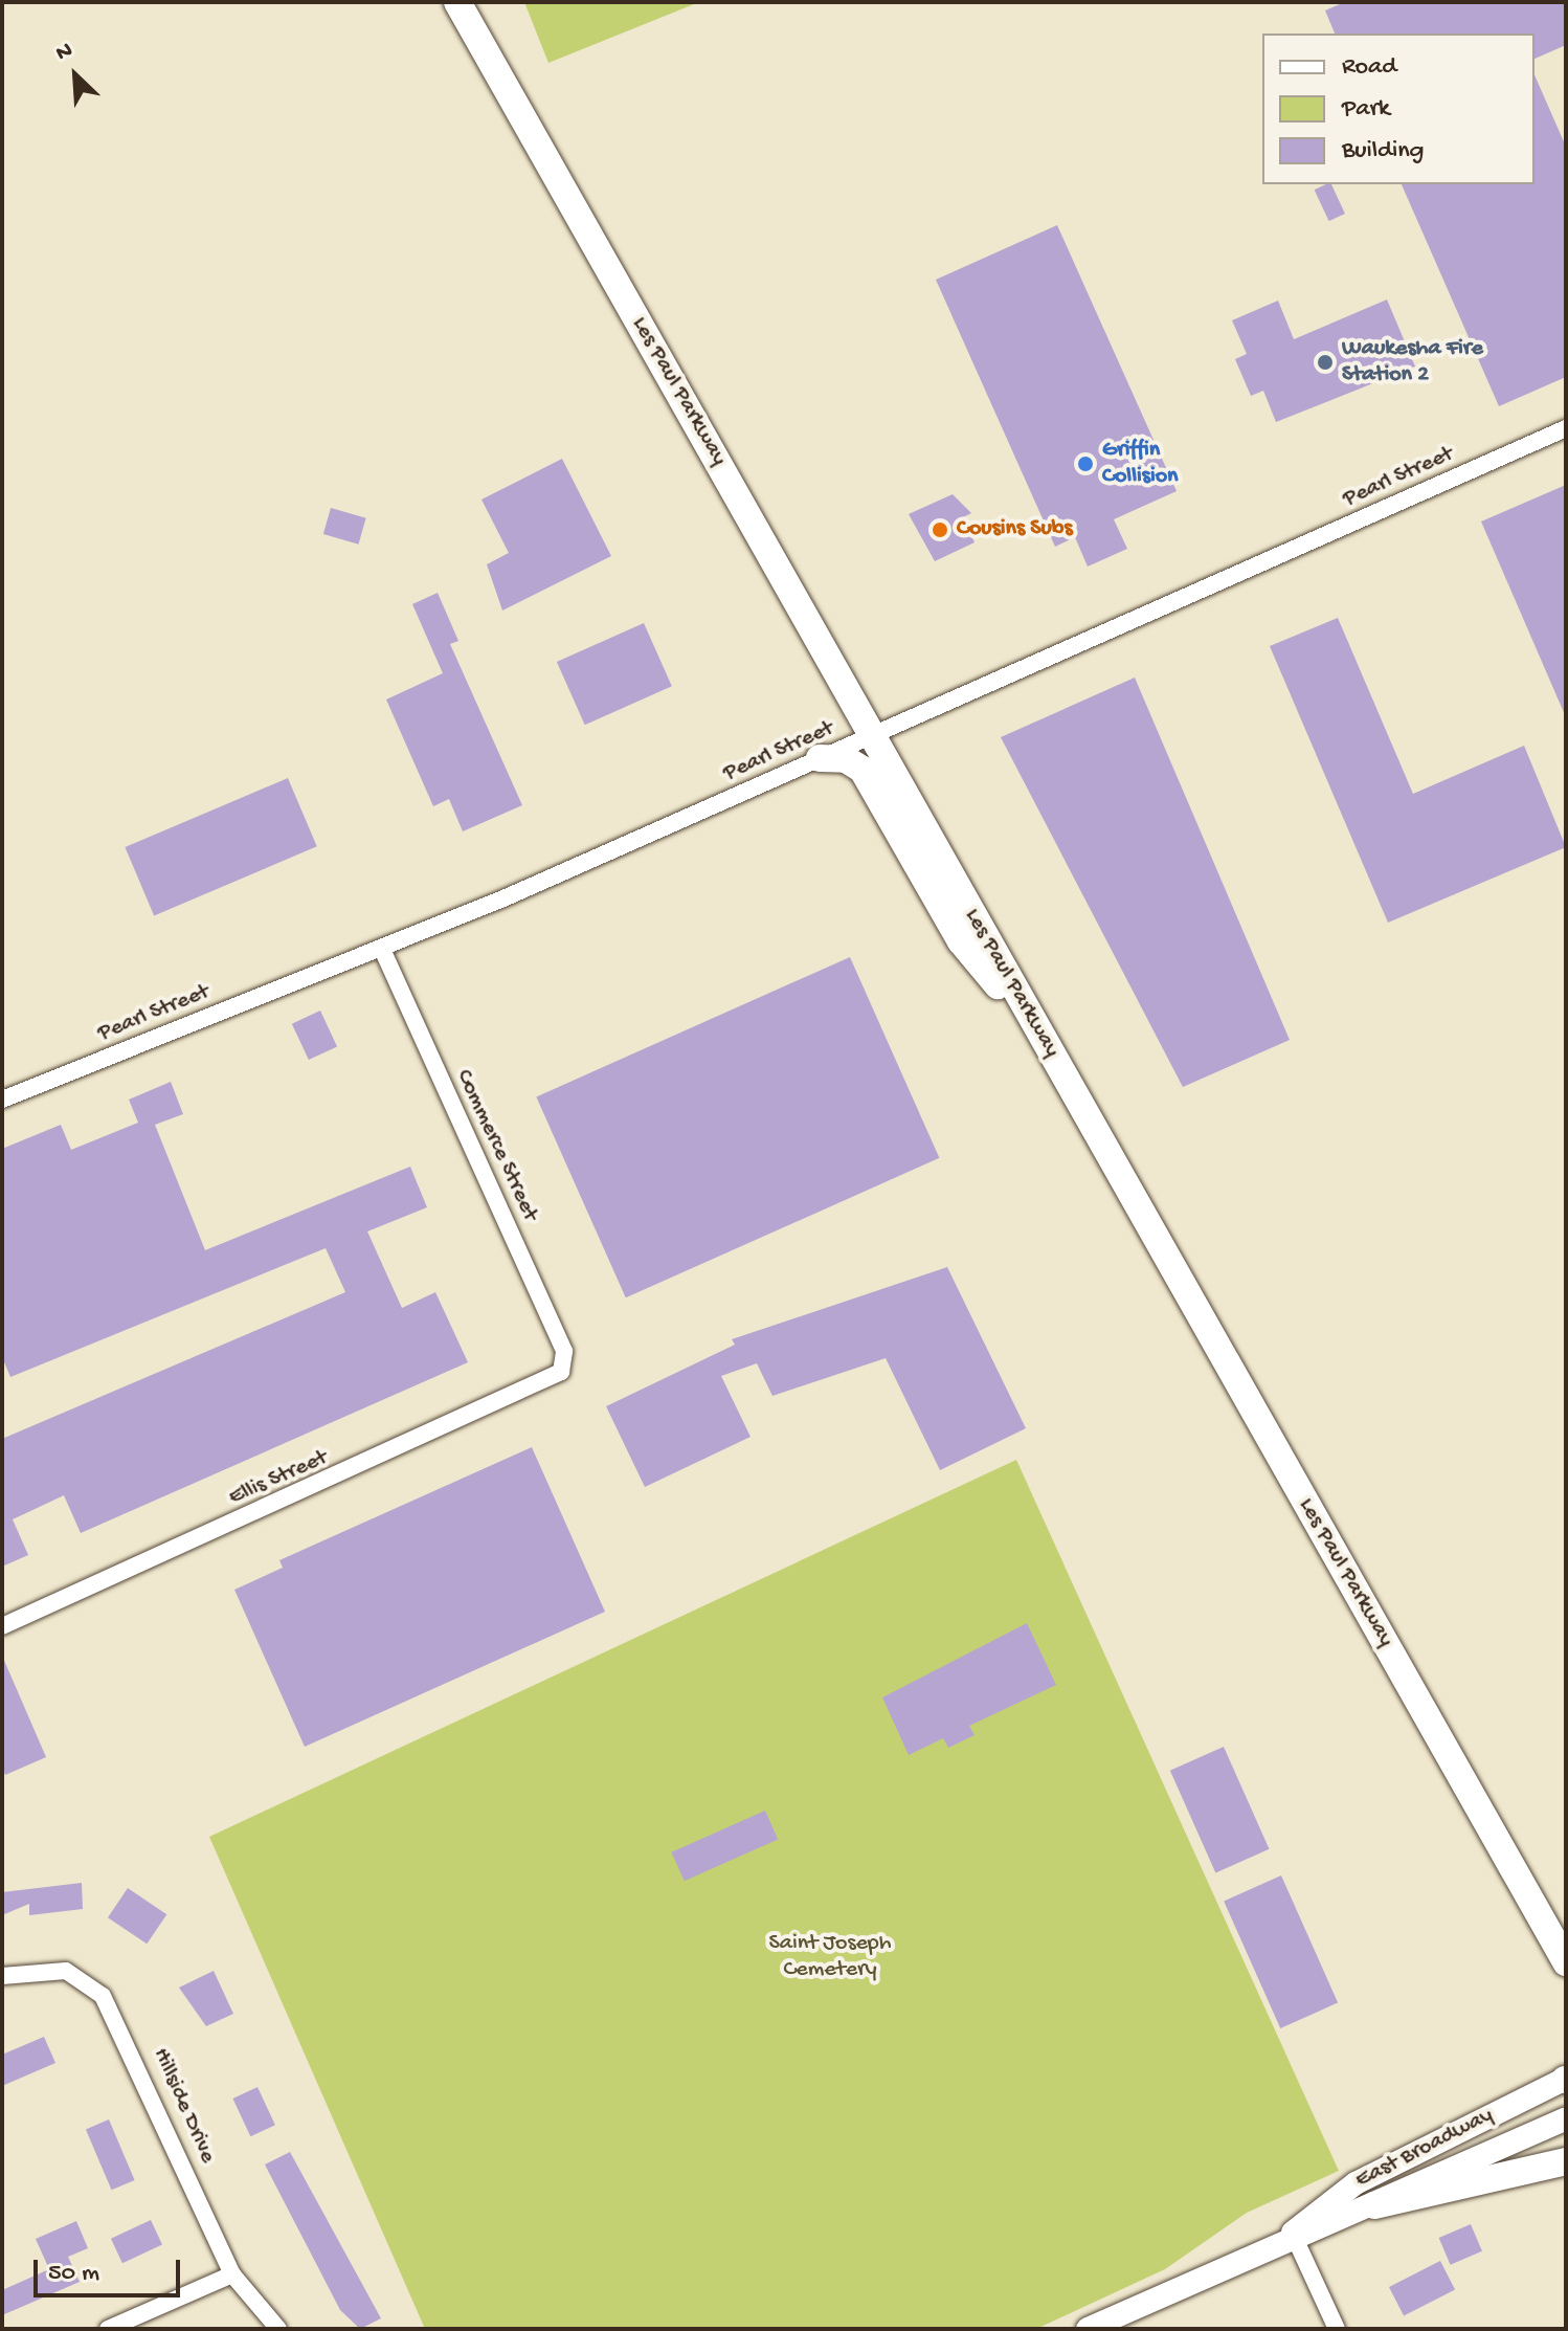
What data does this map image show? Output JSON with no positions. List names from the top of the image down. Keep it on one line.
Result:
{"streets":{"main road":["Les Paul Parkway","East Broadway"],"street":["Pearl Street","Commerce Street","Ellis Street","Hillside Drive"]},"crossings":[["Les Paul Parkway","Pearl Street"],["Pearl Street","Commerce Street"],["Commerce Street","Ellis Street"]],"parks":["Saint Joseph Cemetery"],"places":["Waukesha Fire Station 2","Griffin Collision","Cousins Subs"],"legend":["Road","Park","Building"],"scale_bar":"50 m","north":"top left"}
